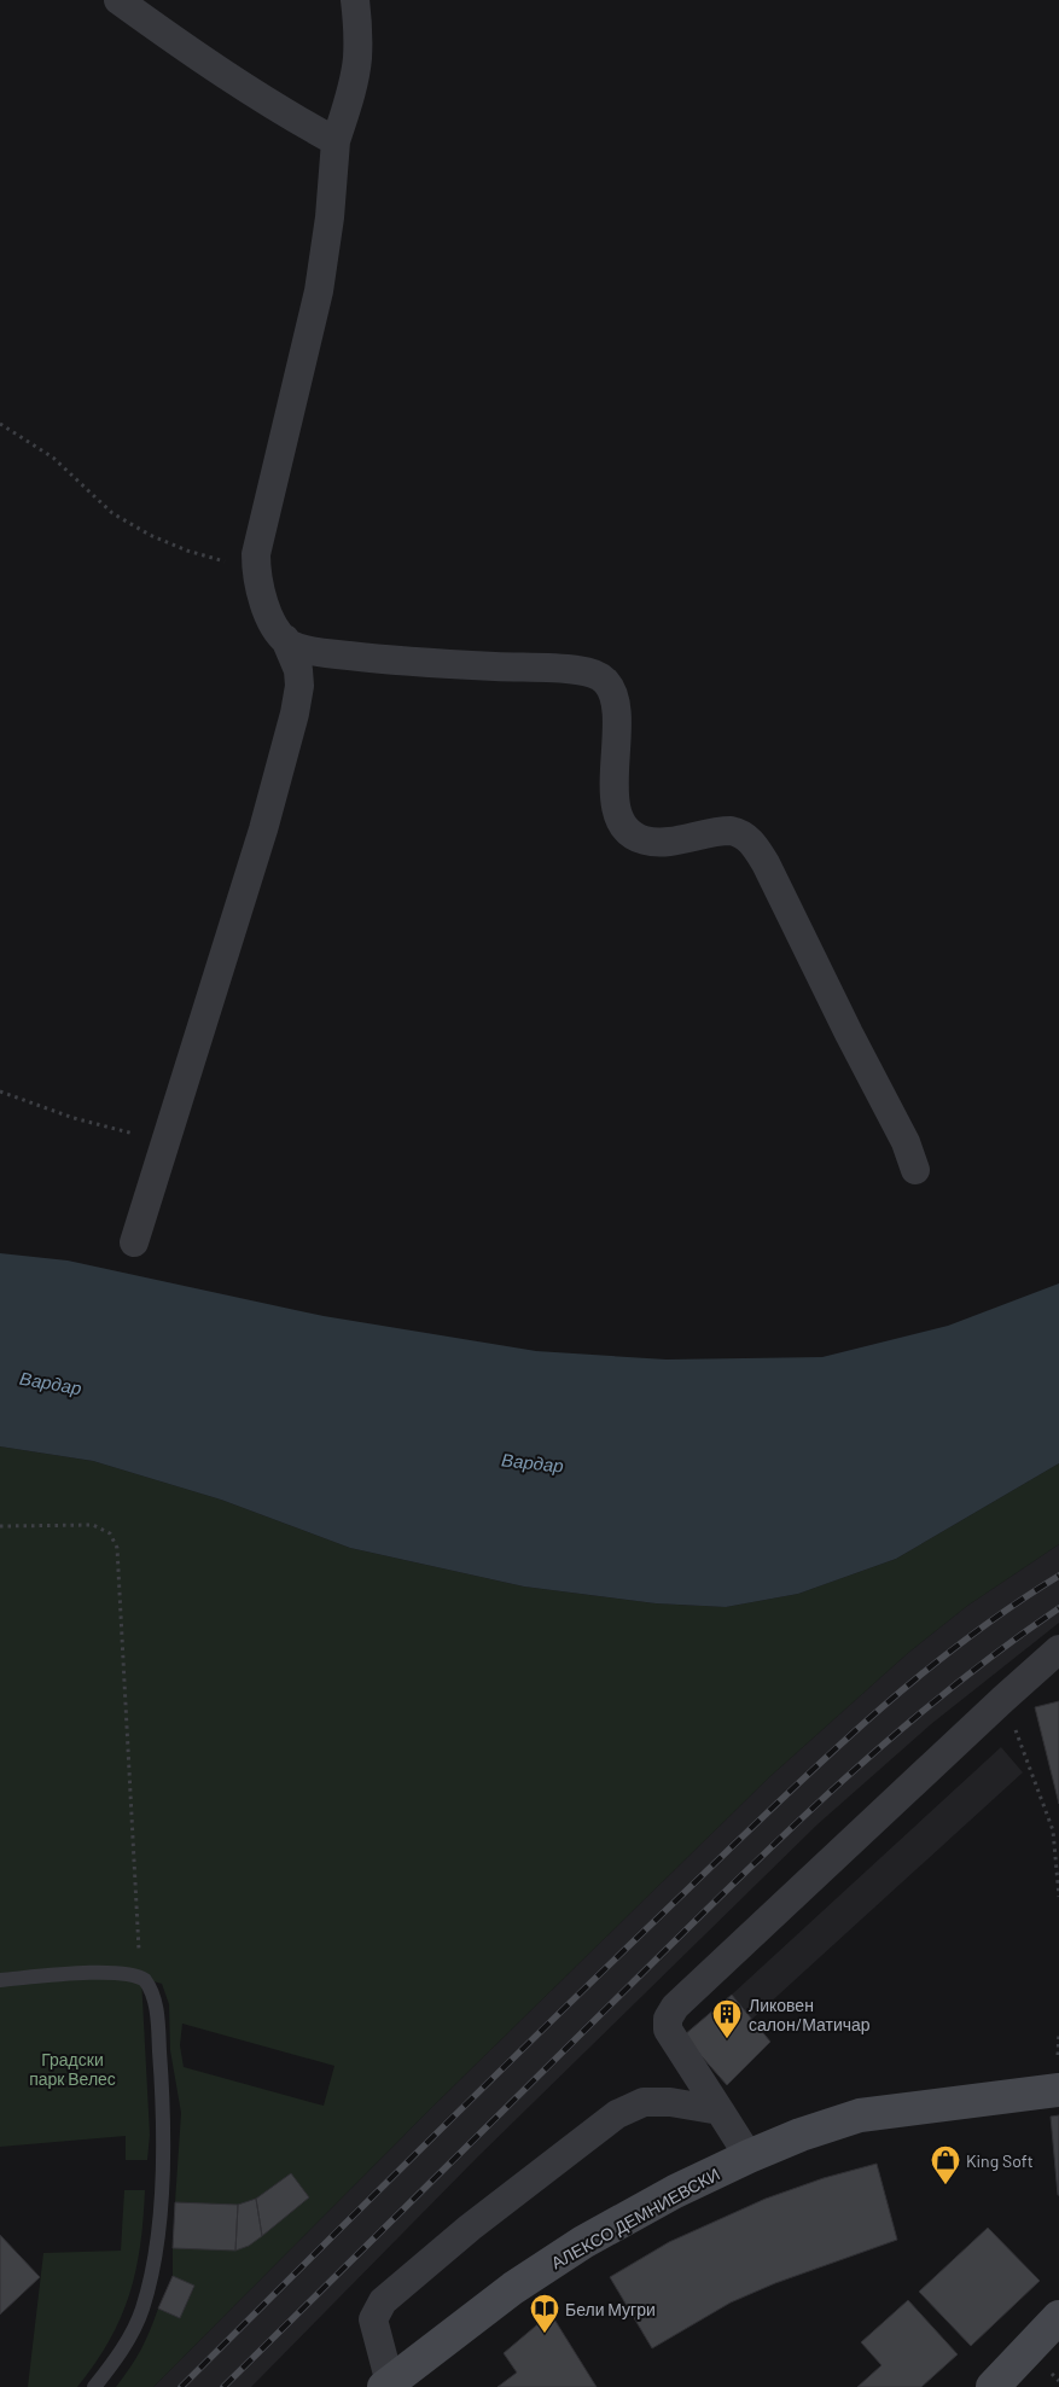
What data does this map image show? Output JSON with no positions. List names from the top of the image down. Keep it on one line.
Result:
{"streets":{"main road":["АЛЕКСО ДЕМНИЕВСКИ"]},"water":["Вардар"],"parks":["Градски парк Велес"],"places":{"building":["Ликовен салон/Матичар"],"shop":["King Soft"],"library":["Бели Мугри"]}}
